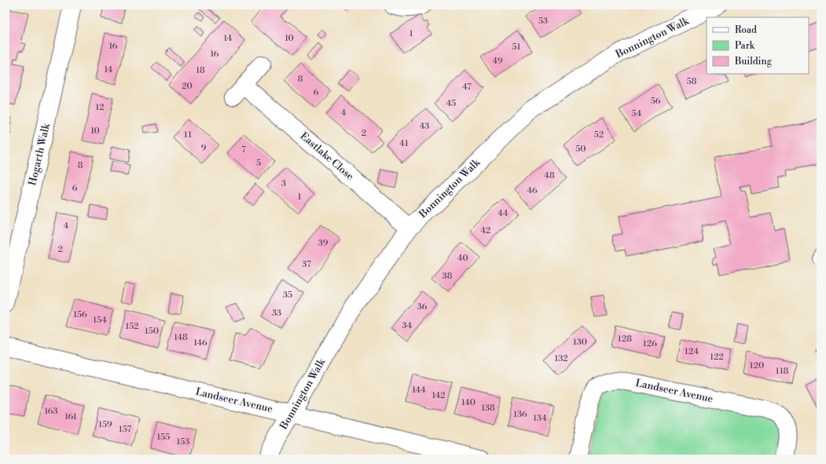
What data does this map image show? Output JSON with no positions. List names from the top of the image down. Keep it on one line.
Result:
{"streets":{"street":["Bonnington Walk","Hogarth Walk","Eastlake Close","Landseer Avenue"]},"crossings":[["Bonnington Walk","Eastlake Close"],["Bonnington Walk","Landseer Avenue"]],"house_numbers":["53","1","14","10","16","51","16","49","14","18","8","58","20","47","6","56","45","12","4","54","43","10","2","11","52","41","9","50","7","5","8","48","3","6","46","1","44","4","42","39","2","40","37","38","35","36","33","156","154","34","152","150","148","128","130","146","126","124","122","132","120","118","144","142","140","138","163","136","161","134","159","157","155","153"],"legend":["Road","Park","Building"]}
